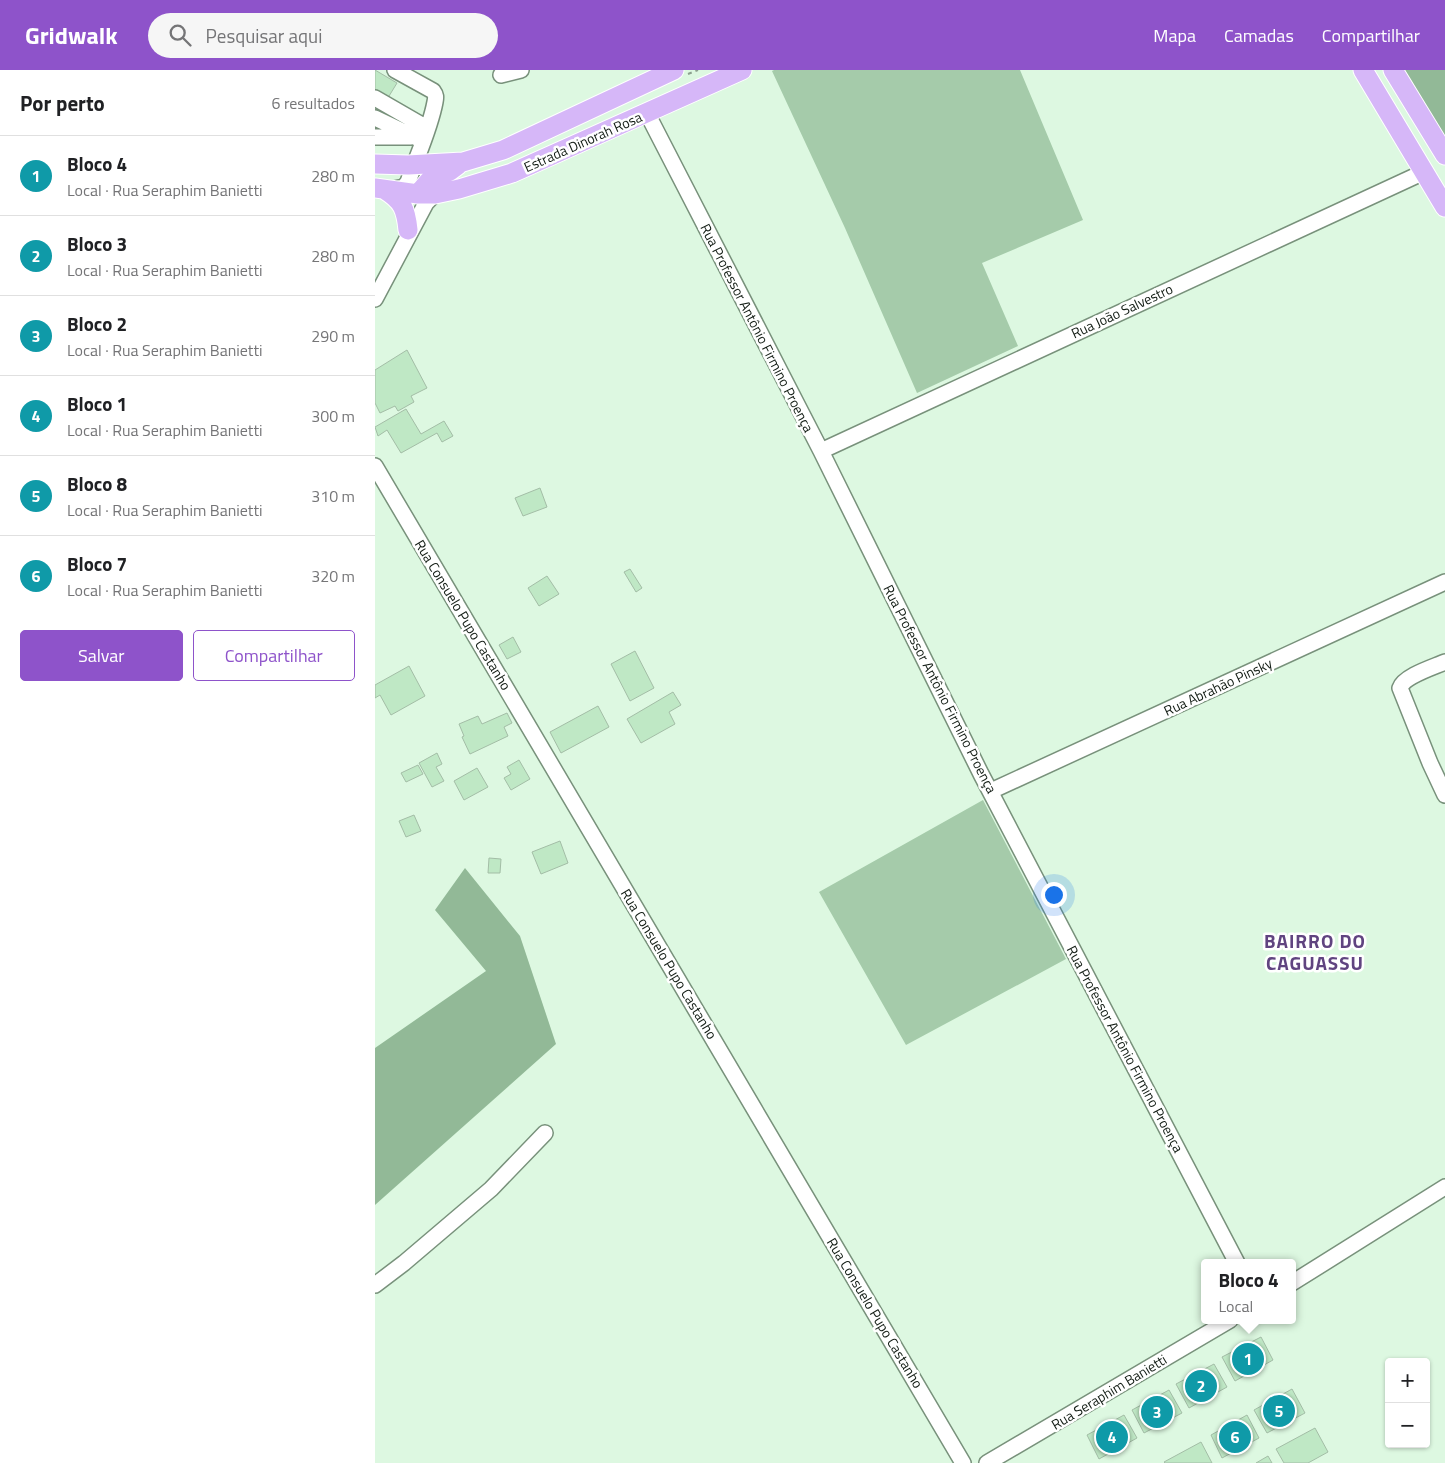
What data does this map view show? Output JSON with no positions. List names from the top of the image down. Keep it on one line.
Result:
{"streets":{"main road":["Estrada Dinorah Rosa"],"street":["Rua João Salvestro","Rua Professor Antônio Firmino Proença","Rua Consuelo Pupo Castanho","Rua Abrahão Pinsky","Rua Seraphim Banietti"]},"crossings":[["Estrada Dinorah Rosa","Rua Professor Antônio Firmino Proença"],["Rua João Salvestro","Rua Professor Antônio Firmino Proença"],["Rua Professor Antônio Firmino Proença","Rua Abrahão Pinsky"]],"districts":["BAIRRO DO CAGUASSU"],"page":{"header":"Gridwalk","search":"Pesquisar aqui","nav":["Mapa","Camadas","Compartilhar"],"heading":["Por perto","6 resultados"],"list":[{"mark":"1","name":"Bloco 4","note":"Local · Rua Seraphim Banietti","value":"280 m"},{"mark":"2","name":"Bloco 3","note":"Local · Rua Seraphim Banietti","value":"280 m"},{"mark":"3","name":"Bloco 2","note":"Local · Rua Seraphim Banietti","value":"290 m"},{"mark":"4","name":"Bloco 1","note":"Local · Rua Seraphim Banietti","value":"300 m"},{"mark":"5","name":"Bloco 8","note":"Local · Rua Seraphim Banietti","value":"310 m"},{"mark":"6","name":"Bloco 7","note":"Local · Rua Seraphim Banietti","value":"320 m"}],"buttons":["Salvar","Compartilhar"],"popup":["Bloco 4","Local"],"pins":["1","2","5","3","4","6"],"map_buttons":["+","−"]}}
